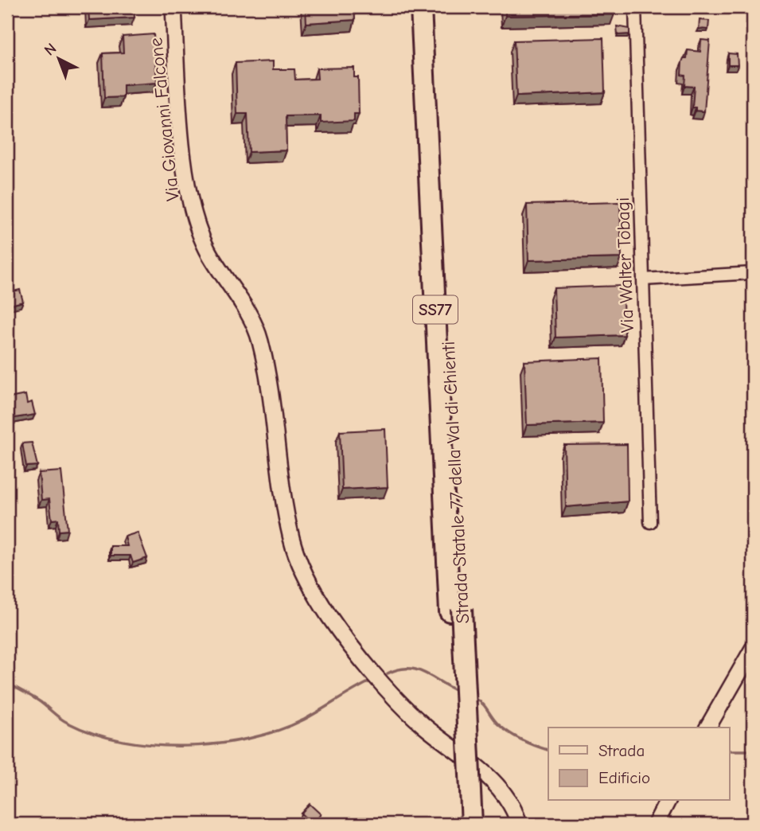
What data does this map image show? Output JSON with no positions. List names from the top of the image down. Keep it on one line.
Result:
{"streets":{"highway":["SS77","Strada Statale 77 della Val di Chienti"],"street":["Via Giovanni Falcone","Via Walter Tobagi"]},"legend":["Strada","Edificio"],"north":"top left"}
